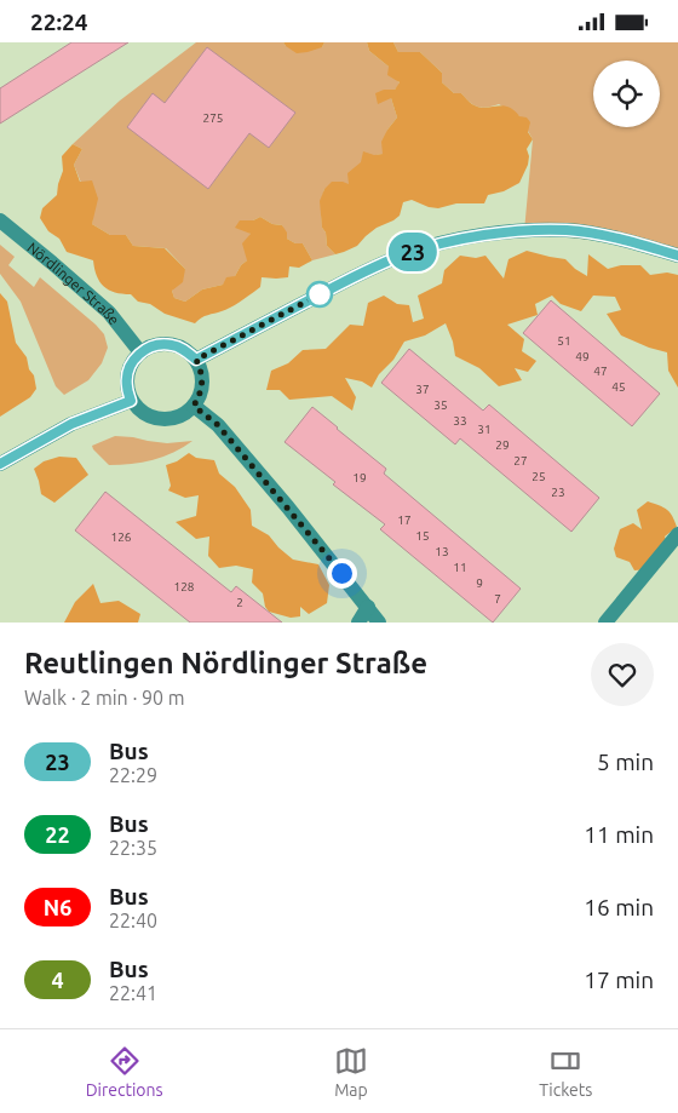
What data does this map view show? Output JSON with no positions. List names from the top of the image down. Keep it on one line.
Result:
{"streets":{"street":["Nördlinger Straße"]},"lines":["bus line 23"],"house_numbers":["275","51","49","47","45","37","35","33","31","29","27","25","19","23","17","15","126","13","11","9","128","7","2"],"page":{"status":"22:24","on_map":"23","heading":["Reutlingen Nördlinger Straße","Walk · 2 min · 90 m"],"list":[{"mark":"23","name":"Bus","note":"22:29","value":"5 min"},{"mark":"22","name":"Bus","note":"22:35","value":"11 min"},{"mark":"N6","name":"Bus","note":"22:40","value":"16 min"},{"mark":"4","name":"Bus","note":"22:41","value":"17 min"}],"tabs":["Directions","Map","Tickets"]}}
